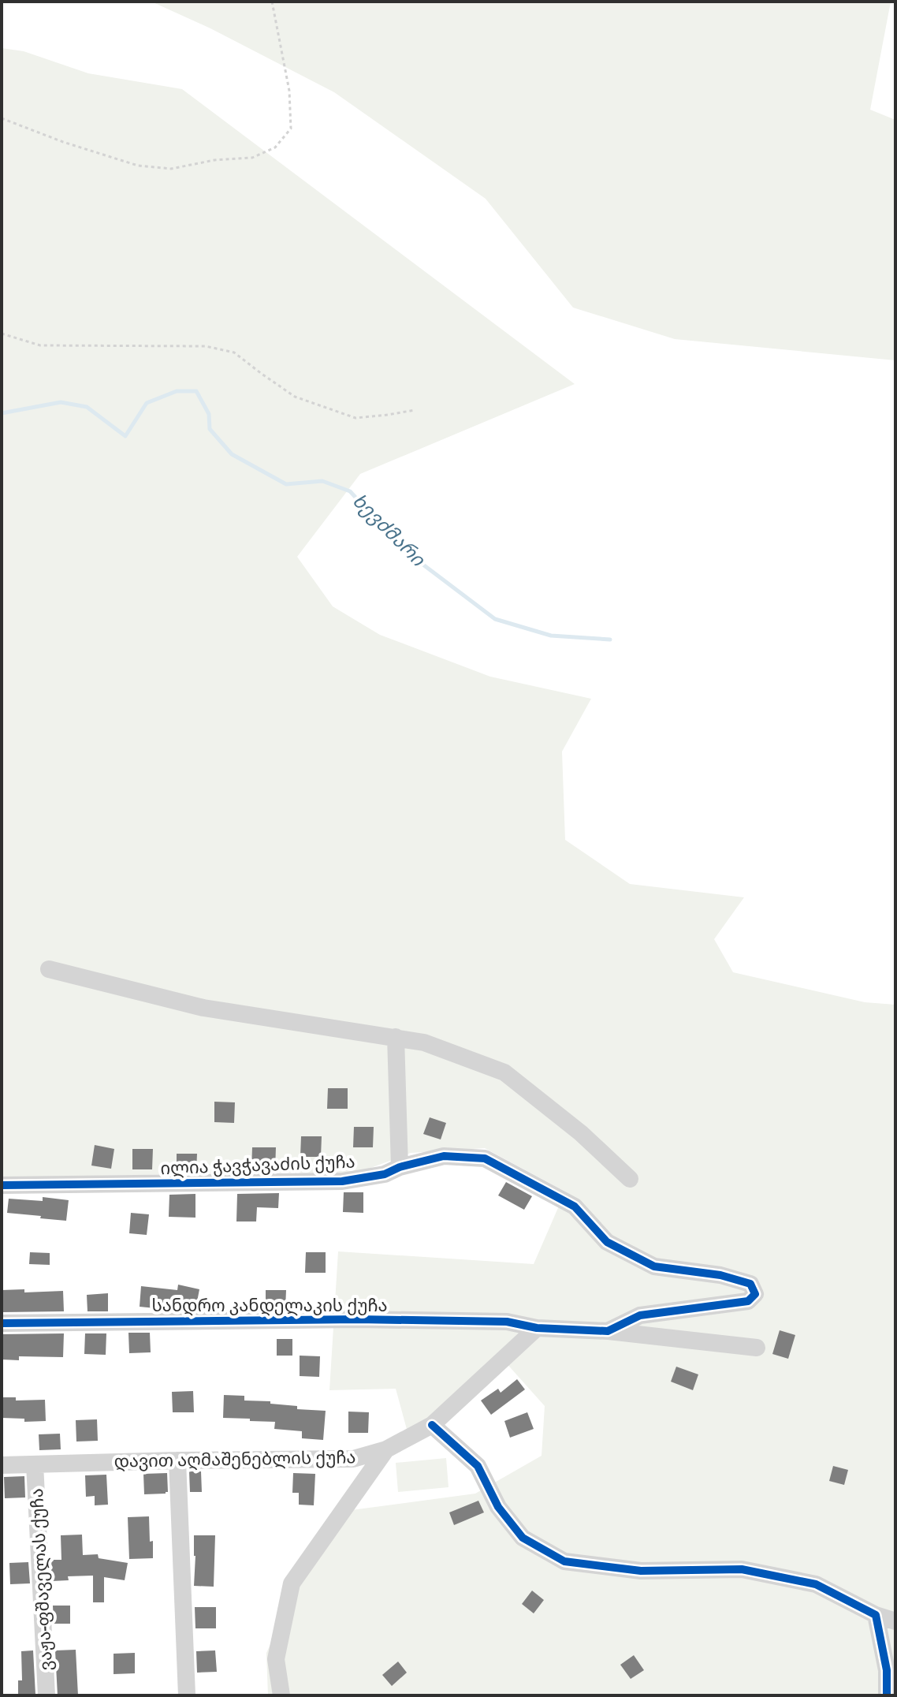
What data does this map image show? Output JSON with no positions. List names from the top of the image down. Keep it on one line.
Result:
{"streets":{"street":["ილია ჭავჭავაძის ქუჩა","სანდრო კანდელაკის ქუჩა","დავით აღმაშენებლის ქუჩა","ვაჟა-ფშაველას ქუჩა"]},"crossings":[["ილია ჭავჭავაძის ქუჩა","სანდრო კანდელაკის ქუჩა"],["სანდრო კანდელაკის ქუჩა","დავით აღმაშენებლის ქუჩა"],["დავით აღმაშენებლის ქუჩა","ვაჟა-ფშაველას ქუჩა"]],"water":["ხევძმარი"]}
